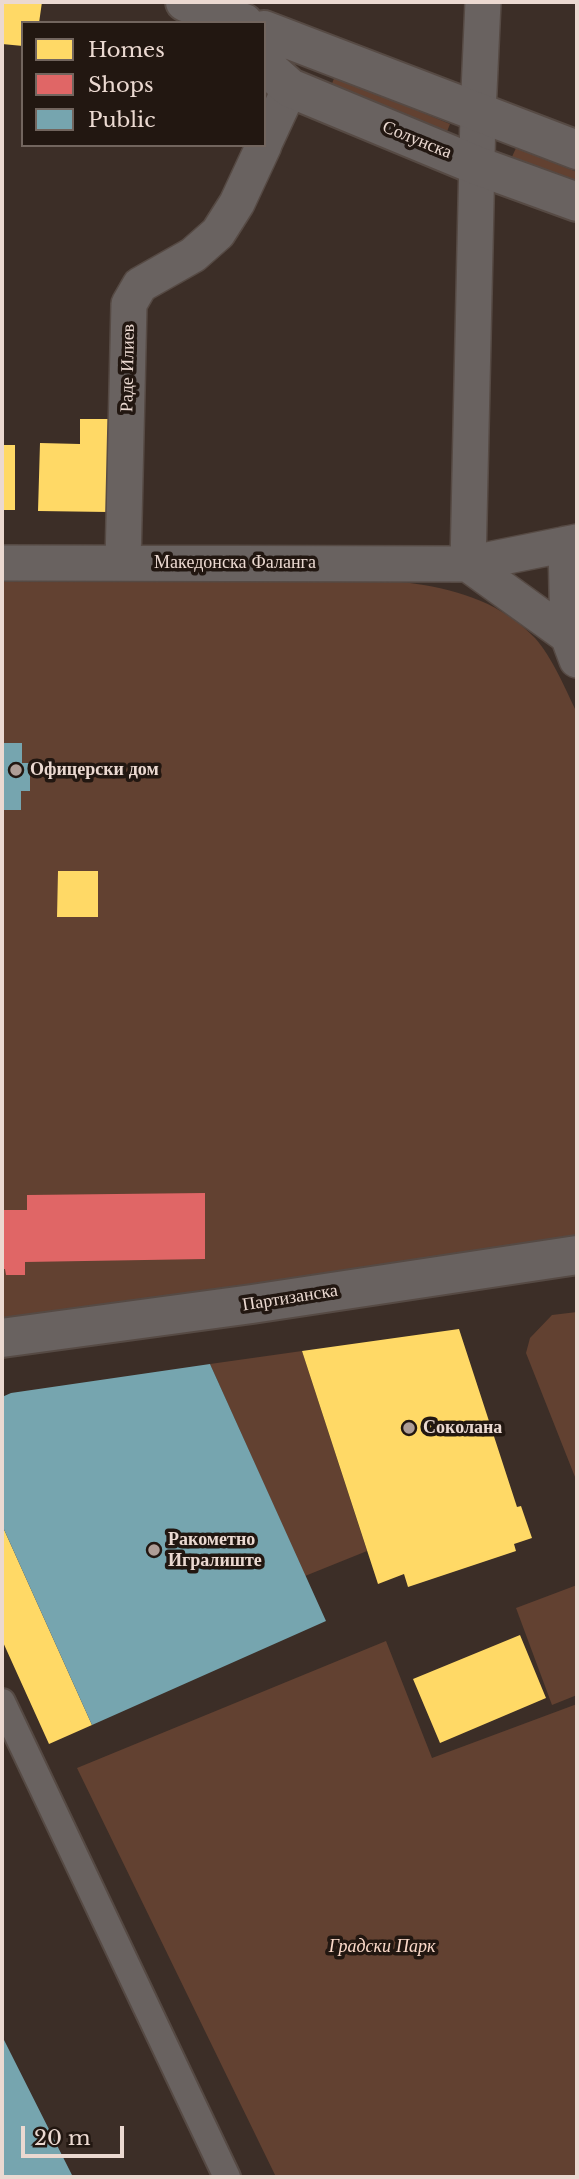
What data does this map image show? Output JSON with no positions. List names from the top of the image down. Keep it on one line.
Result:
{"streets":{"street":["Солунска","Раде Илиев","Македонска Фаланга","Партизанска"]},"crossings":[["Солунска","Раде Илиев"],["Раде Илиев","Македонска Фаланга"]],"parks":["Градски Парк"],"places":["Офицерски дом","Соколана","Ракометно Игралиште"],"legend":["Homes","Shops","Public"],"scale_bar":"20 m"}
